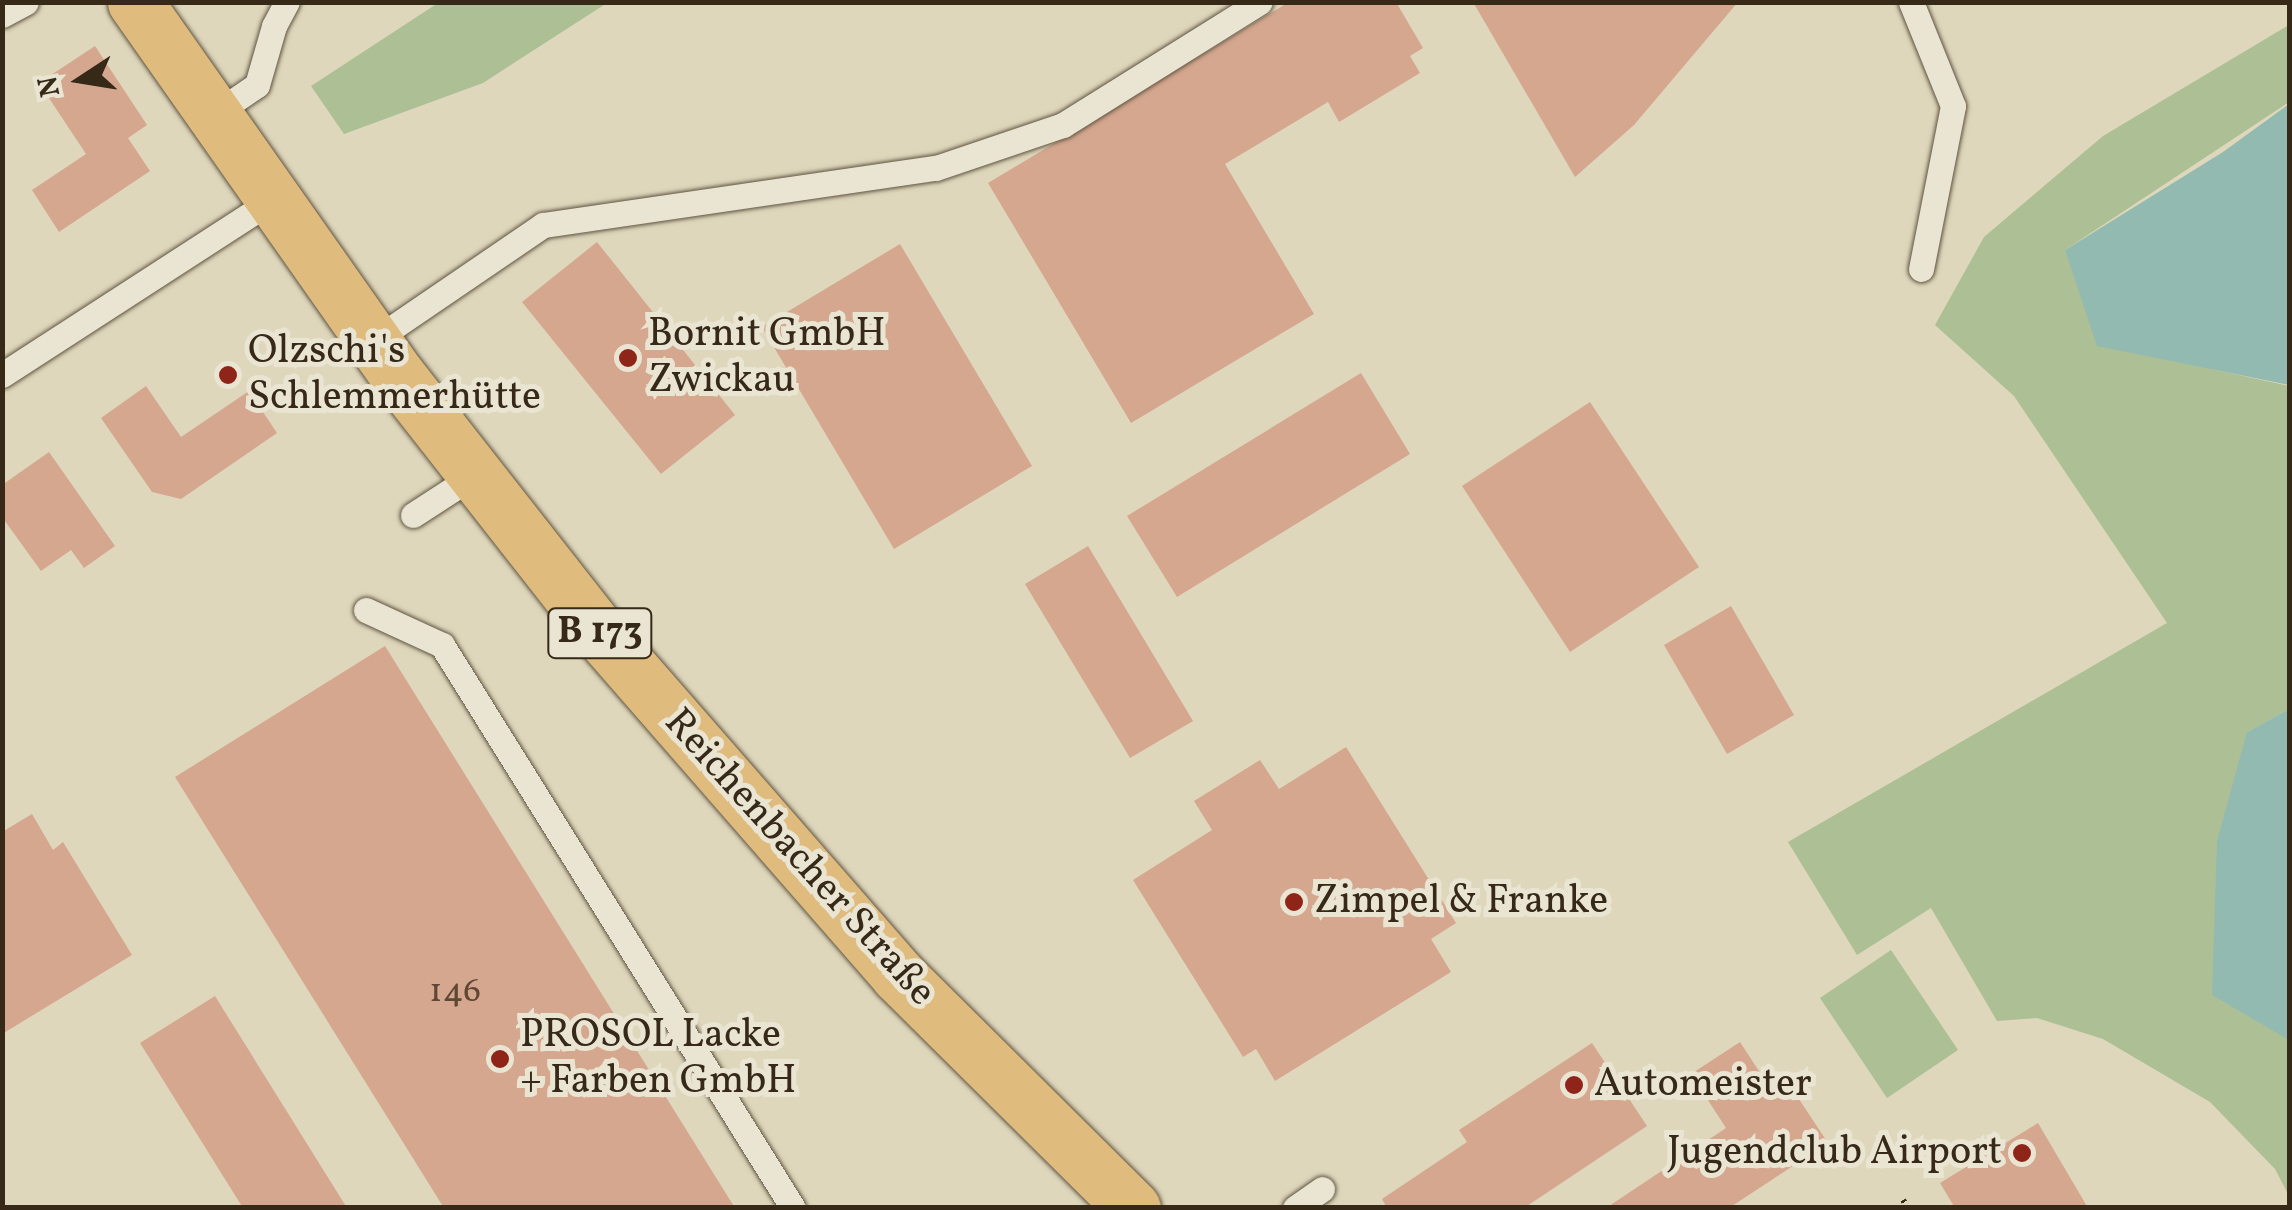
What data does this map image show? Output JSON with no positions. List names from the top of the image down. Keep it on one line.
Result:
{"streets":{"main road":["B 173","Reichenbacher Straße"]},"places":["Bornit GmbH Zwickau","Olzschi's Schlemmerhütte","Zimpel & Franke","PROSOL Lacke + Farben GmbH","Automeister","Jugendclub Airport"],"house_numbers":["146"],"north":"left"}
